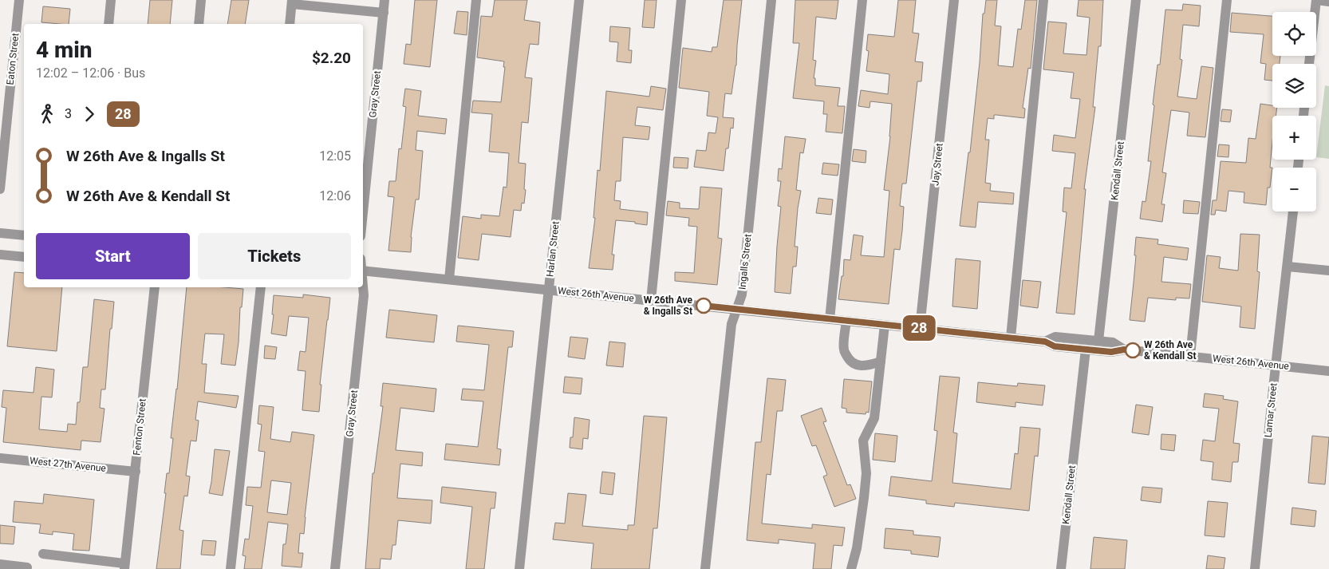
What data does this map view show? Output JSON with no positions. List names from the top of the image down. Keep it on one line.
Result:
{"streets":{"street":["Eaton Street","Gray Street","Jay Street","Kendall Street","Harlan Street","Ingalls Street","West 26th Avenue","Lamar Street","Fenton Street","West 27th Avenue"]},"crossings":[["Jay Street","West 26th Avenue"],["Kendall Street","West 26th Avenue"],["Harlan Street","West 26th Avenue"],["Ingalls Street","West 26th Avenue"],["West 26th Avenue","Lamar Street"],["Fenton Street","West 27th Avenue"]],"places":["W 26th Ave & Ingalls St","W 26th Ave & Kendall St"],"lines":["bus line 28"],"page":{"on_map":"28","map_buttons":["+","−"],"heading":["4 min","12:02 – 12:06 · Bus","$2.20"],"legs":["3","28"],"list":[{"name":"W 26th Ave & Ingalls St","value":"12:05"},{"name":"W 26th Ave & Kendall St","value":"12:06"}],"buttons":["Start","Tickets"]}}
